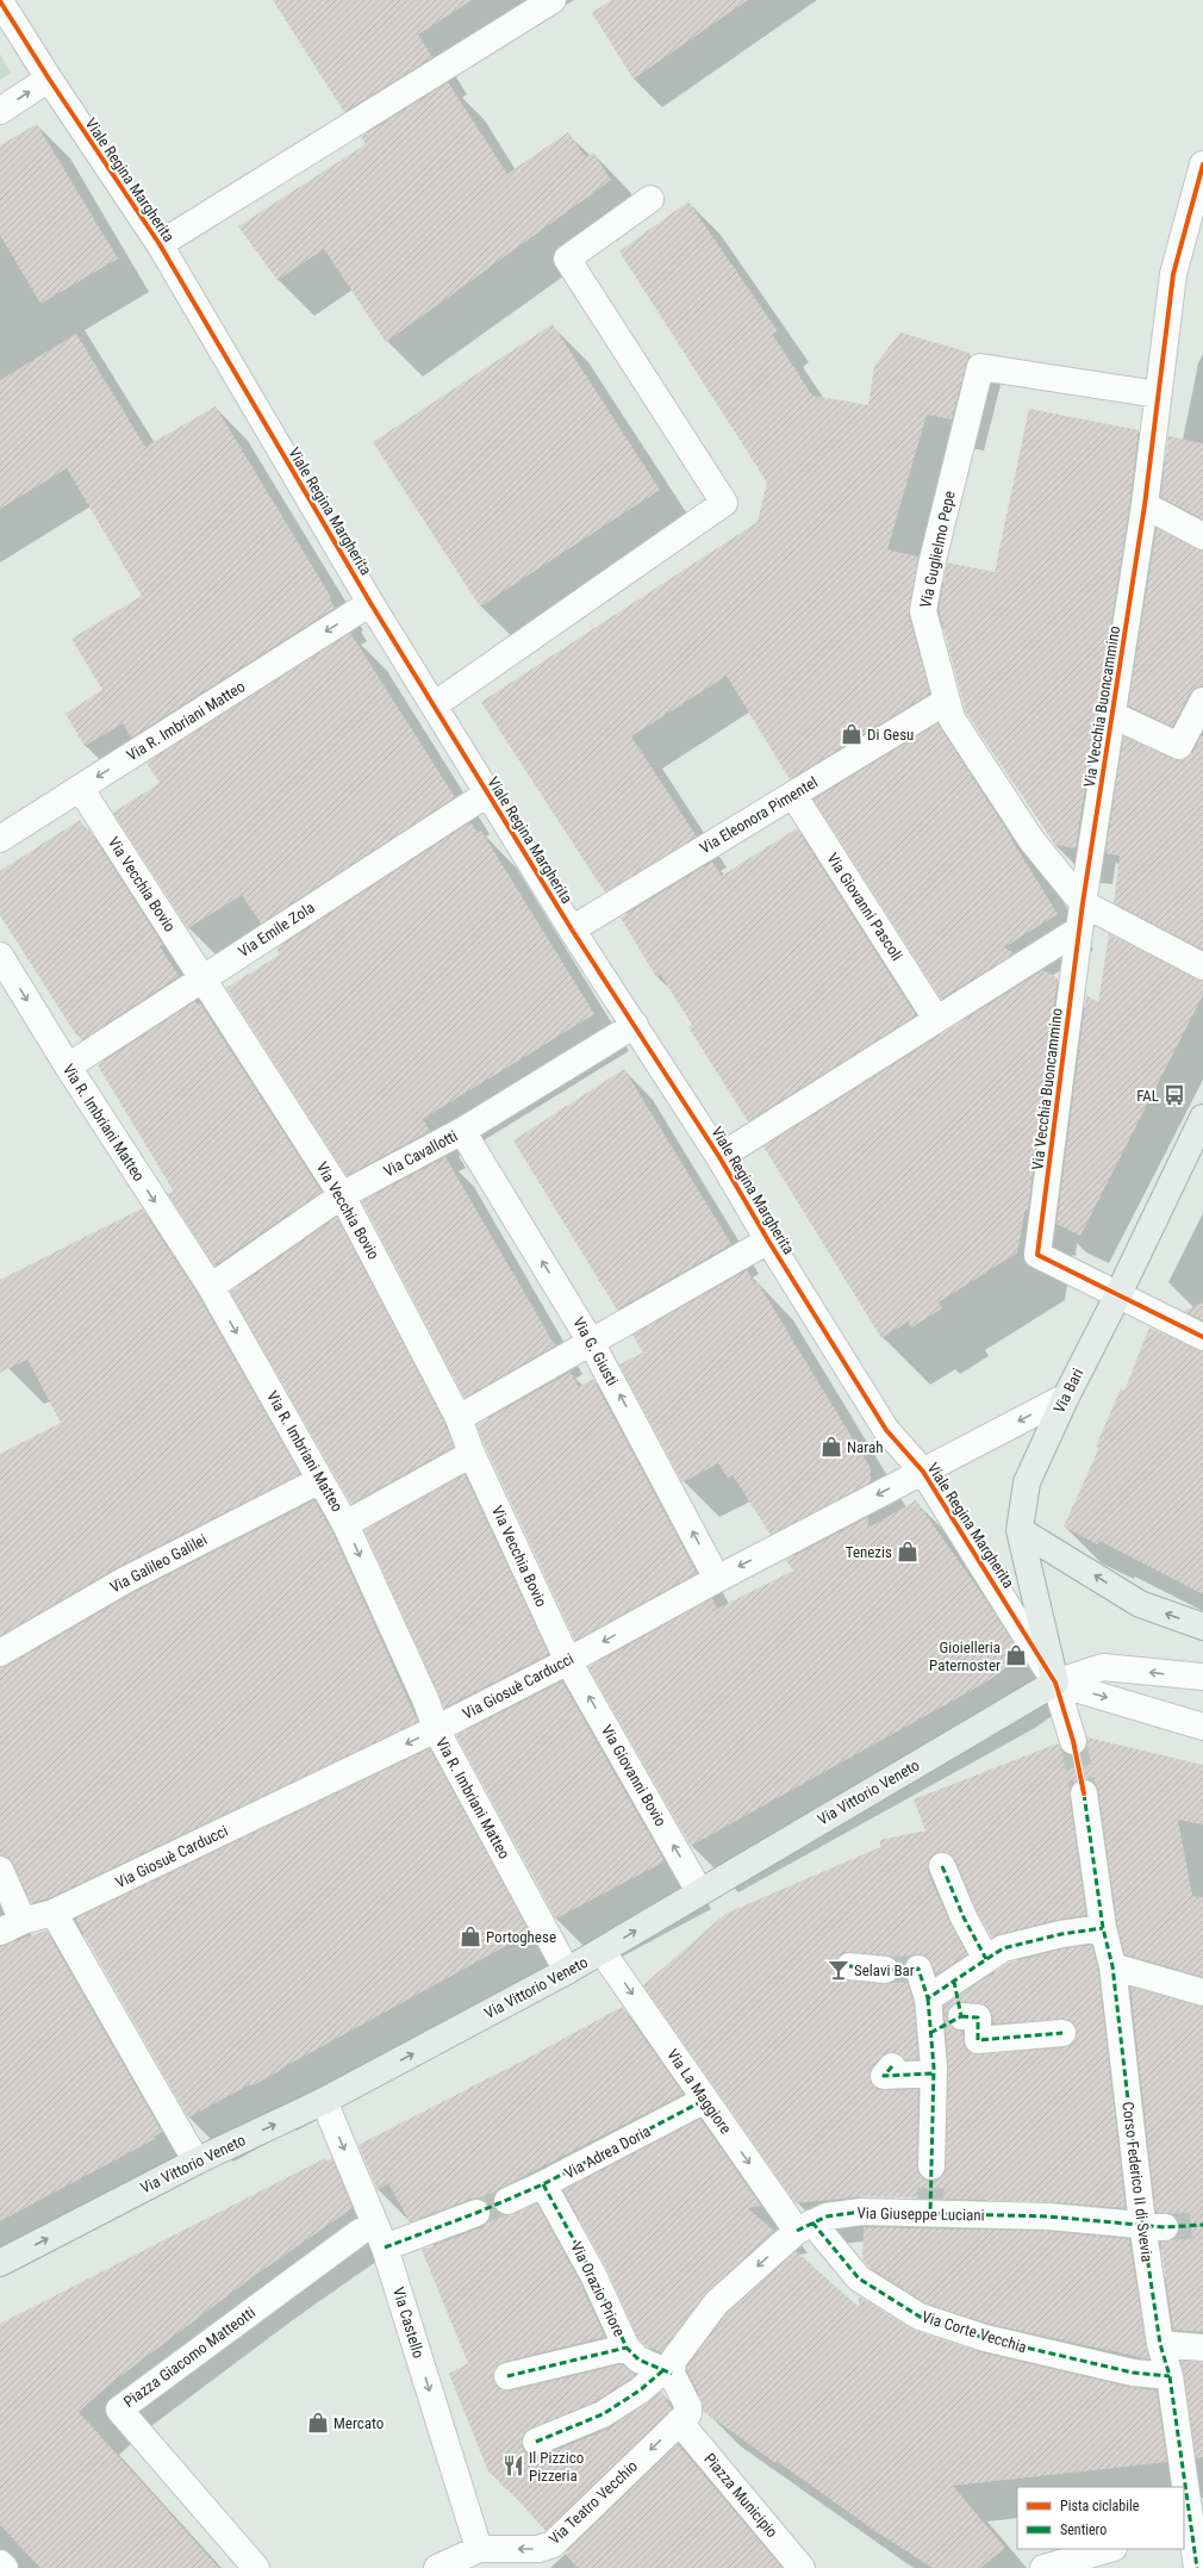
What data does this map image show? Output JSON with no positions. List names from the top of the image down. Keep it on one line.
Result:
{"streets":{"main road":["Via Bari","Via Vittorio Veneto"],"street":["Viale Regina Margherita","Via Guglielmo Pepe","Via Vecchia Buoncammino","Via R. Imbriani Matteo","Via Eleonora Pimentel","Via Vecchia Bovio","Via Giovanni Pascoli","Via Emile Zola","Via Cavallotti","Via G. Giusti","Via Galileo Galilei","Via Giosuè Carducci","Via Giovanni Bovio","Via La Maggiore","Via Adrea Doria","Corso Federico II di Svevia","Via Giuseppe Luciani","Via Orazio Priore","Via Castello","Via Corte Vecchia","Piazza Giacomo Matteotti","Piazza Municipio","Via Teatro Vecchio"]},"crossings":[["Viale Regina Margherita","Via R. Imbriani Matteo"],["Viale Regina Margherita","Via Eleonora Pimentel"],["Viale Regina Margherita","Via Emile Zola"],["Viale Regina Margherita","Via Cavallotti"],["Viale Regina Margherita","Via Bari"],["Viale Regina Margherita","Via Giosuè Carducci"],["Viale Regina Margherita","Via Vittorio Veneto"],["Via Guglielmo Pepe","Via Vecchia Buoncammino"],["Via Guglielmo Pepe","Via Eleonora Pimentel"],["Via Vecchia Buoncammino","Via Bari"],["Via R. Imbriani Matteo","Via Vecchia Bovio"],["Via R. Imbriani Matteo","Via Emile Zola"],["Via R. Imbriani Matteo","Via Cavallotti"],["Via R. Imbriani Matteo","Via Galileo Galilei"],["Via R. Imbriani Matteo","Via Giosuè Carducci"],["Via R. Imbriani Matteo","Via Vittorio Veneto"],["Via Eleonora Pimentel","Via Giovanni Pascoli"],["Via Vecchia Bovio","Via Emile Zola"],["Via Vecchia Bovio","Via Cavallotti"],["Via Vecchia Bovio","Via Giosuè Carducci"],["Via Vecchia Bovio","Via Giovanni Bovio"],["Via Cavallotti","Via G. Giusti"],["Via G. Giusti","Via Giosuè Carducci"],["Via Bari","Via Giosuè Carducci"],["Via Bari","Via Vittorio Veneto"],["Via Giosuè Carducci","Via Giovanni Bovio"],["Via Giovanni Bovio","Via Vittorio Veneto"],["Via Vittorio Veneto","Via La Maggiore"],["Via Vittorio Veneto","Via Castello"],["Via La Maggiore","Via Adrea Doria"],["Via La Maggiore","Via Giuseppe Luciani"],["Via La Maggiore","Via Corte Vecchia"],["Via Adrea Doria","Via Orazio Priore"],["Corso Federico II di Svevia","Via Giuseppe Luciani"],["Corso Federico II di Svevia","Via Corte Vecchia"],["Via Giuseppe Luciani","Via Orazio Priore"],["Via Giuseppe Luciani","Via Corte Vecchia"],["Via Castello","Via Teatro Vecchio"],["Piazza Municipio","Via Teatro Vecchio"]],"one_way":["Via G. Giusti","Via Giosuè Carducci","Via Giovanni Bovio","Via Vittorio Veneto","Via La Maggiore","Via Giuseppe Luciani","Via Castello"],"places":{"shop":["Di Gesu","Narah","Tenezis","Gioielleria Paternoster","Portoghese","Mercato"],"bus stop":["FAL"],"bar":["Selavi Bar"],"restaurant":["Il Pizzico Pizzeria"]},"legend":["Pista ciclabile","Sentiero"]}
